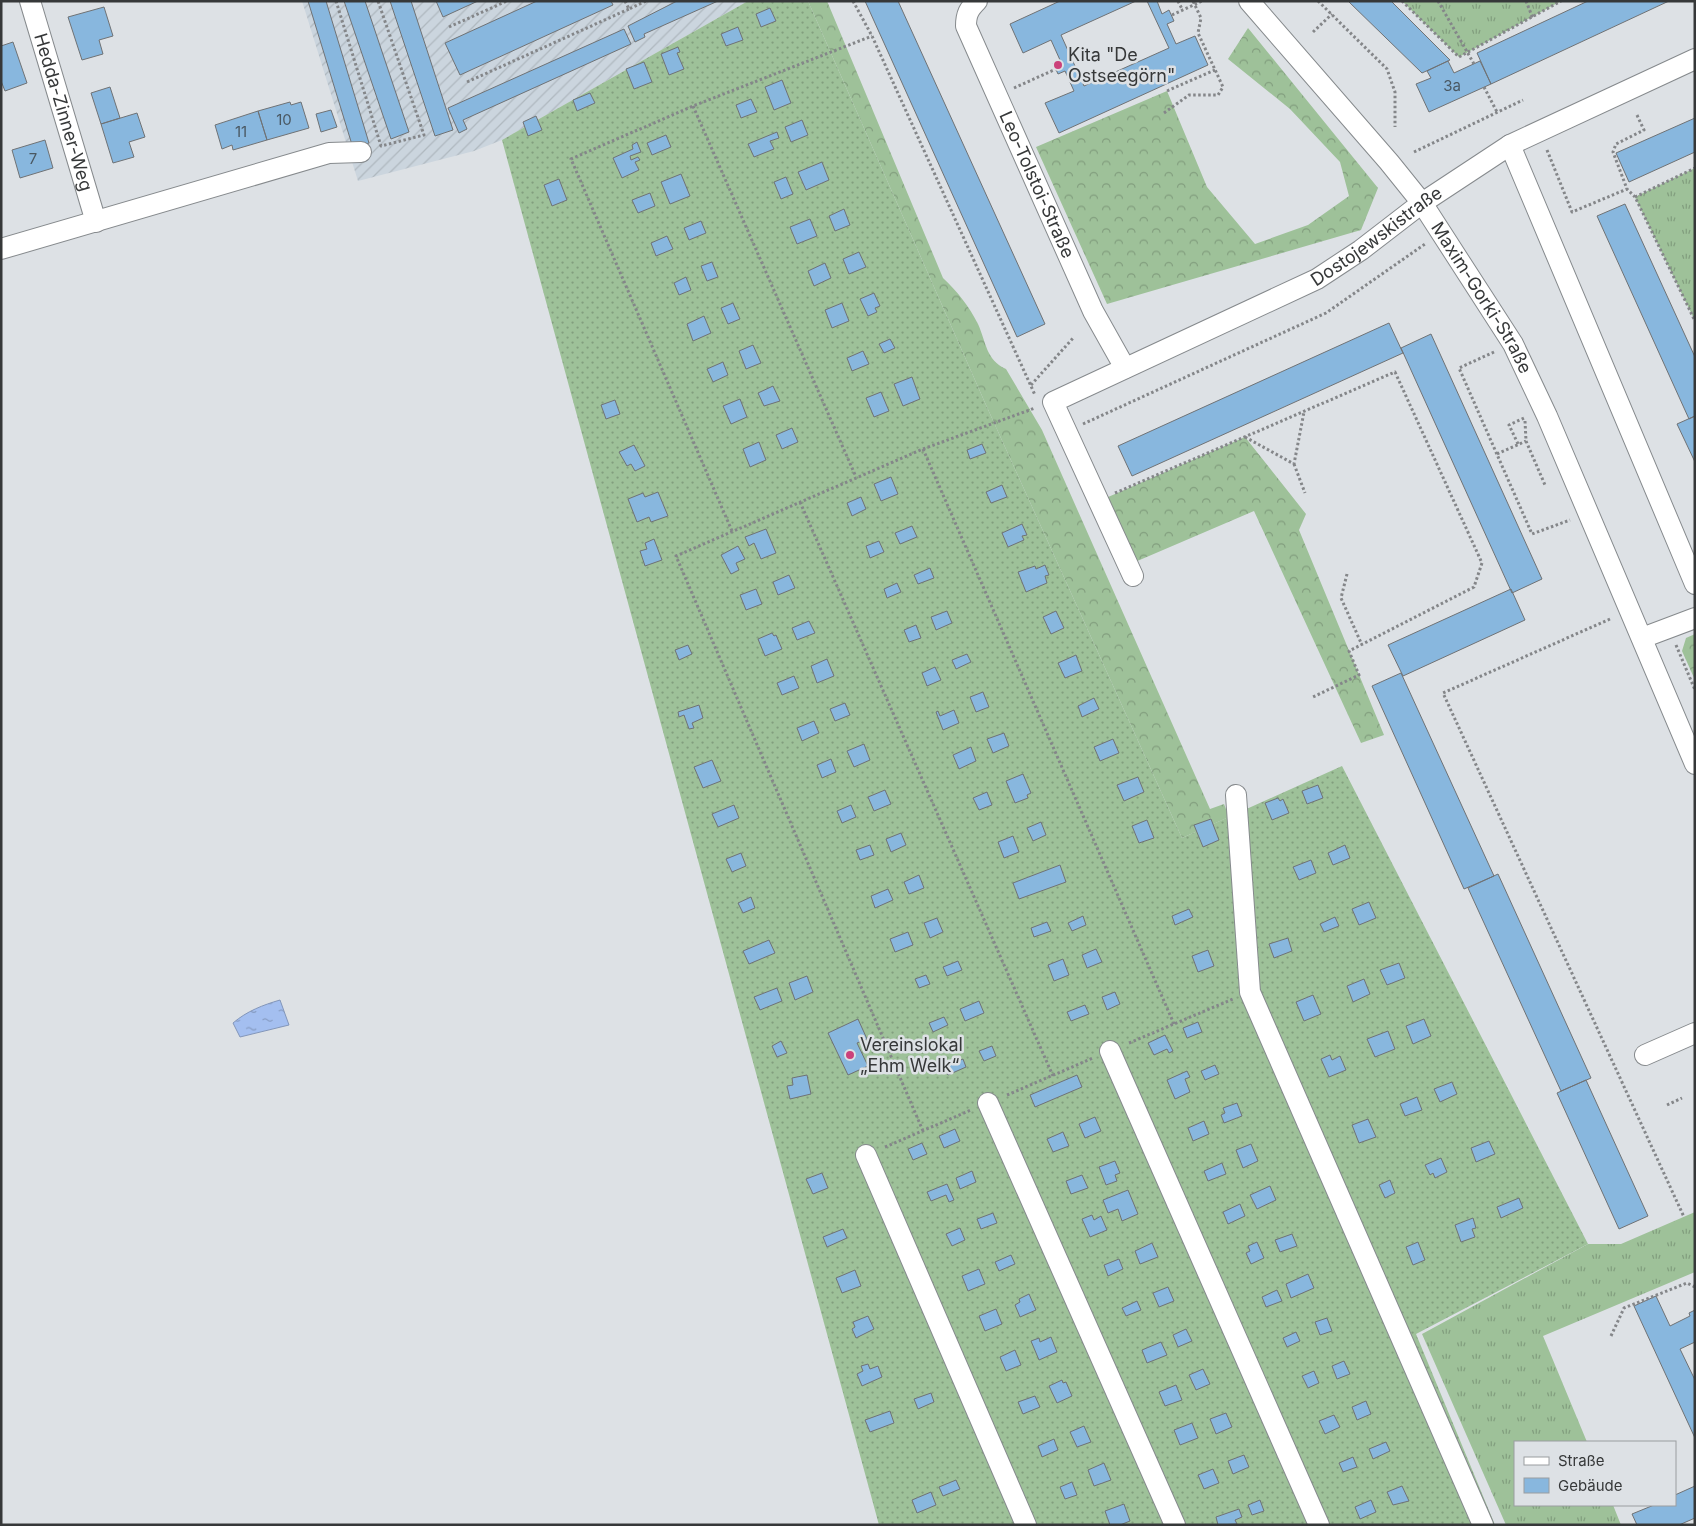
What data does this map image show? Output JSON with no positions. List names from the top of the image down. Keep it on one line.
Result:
{"streets":{"street":["Hedda-Zinner-Weg","Leo-Tolstoi-Straße","Dostojewskistraße","Maxim-Gorki-Straße"]},"crossings":[["Leo-Tolstoi-Straße","Dostojewskistraße"],["Dostojewskistraße","Maxim-Gorki-Straße"]],"places":["Kita \"De Ostseegörn\"","Vereinslokal „Ehm Welk“"],"house_numbers":["3a","10","11","7"],"legend":["Straße","Gebäude"]}
